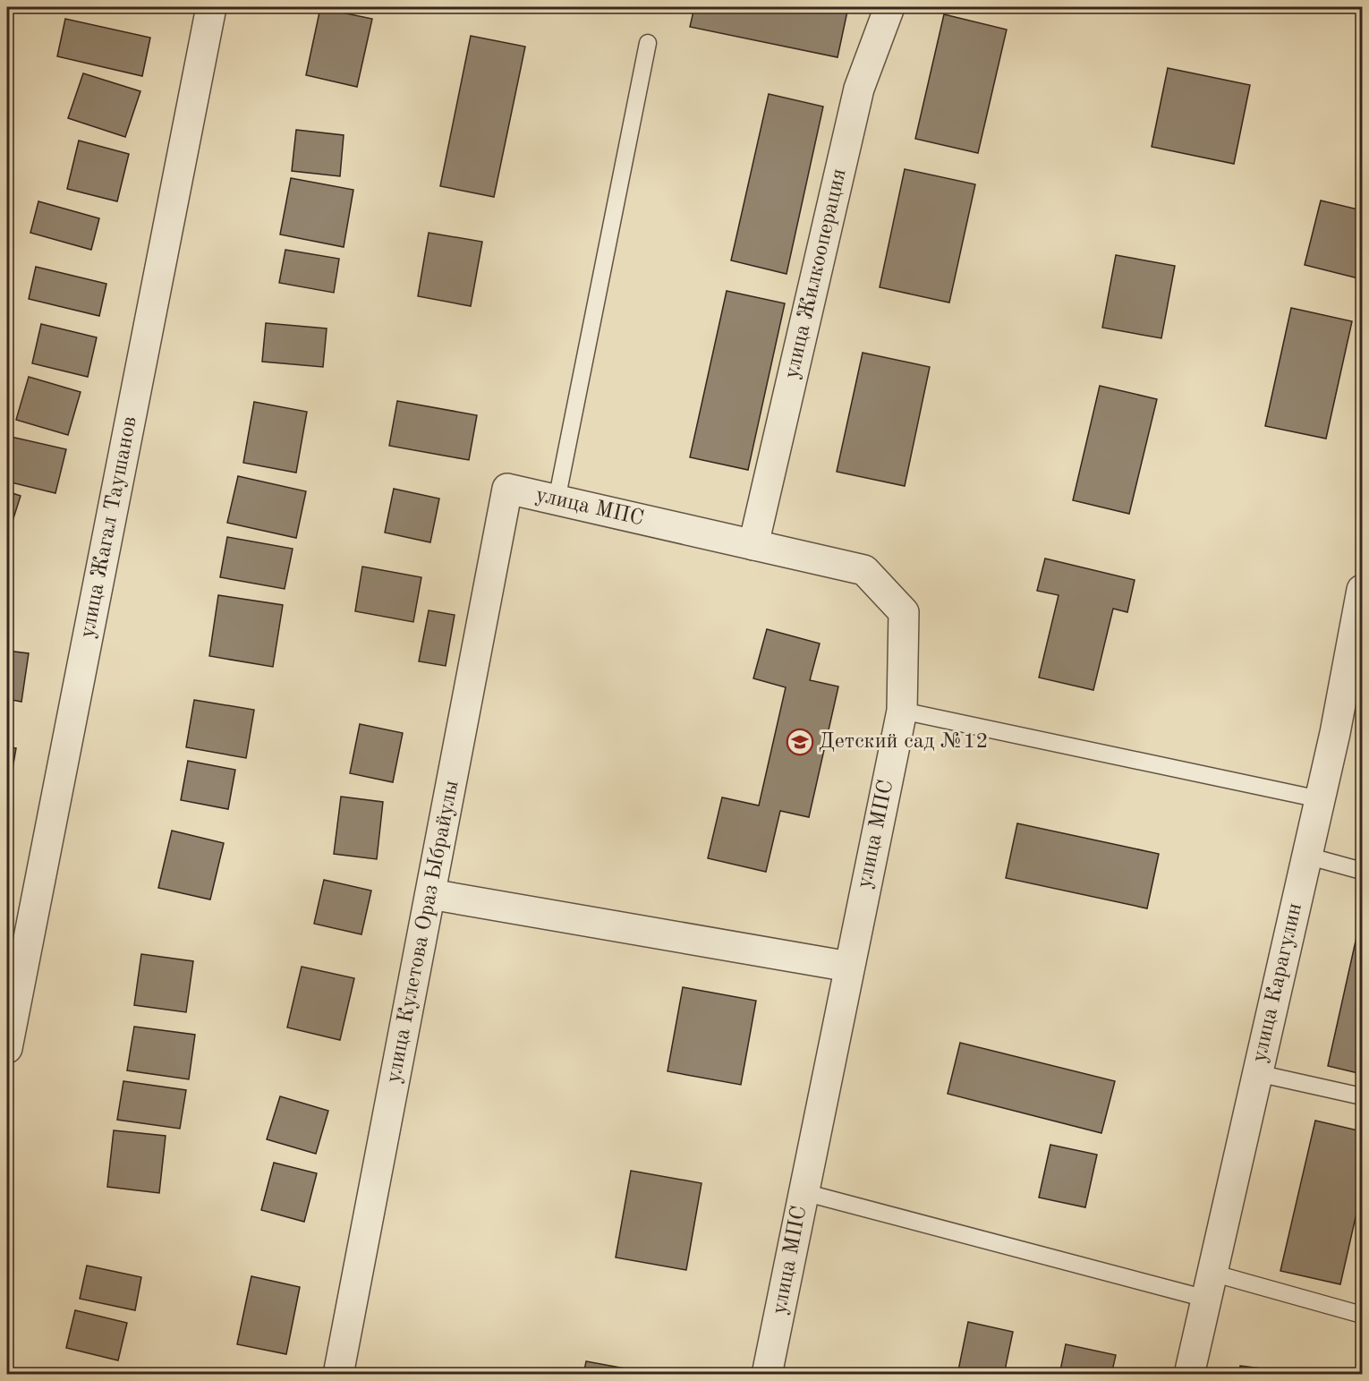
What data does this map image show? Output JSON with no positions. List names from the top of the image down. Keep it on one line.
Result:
{"streets":{"street":["улица Жилкооперация","улица МПС","улица Жагал Таушанов","улица Кулетова Ораз Ыбрайулы","улица Карагулин"]},"crossings":[["улица Жилкооперация","улица МПС"],["улица МПС","улица Кулетова Ораз Ыбрайулы"]],"places":{"school or university":["Детский сад №12"]}}
